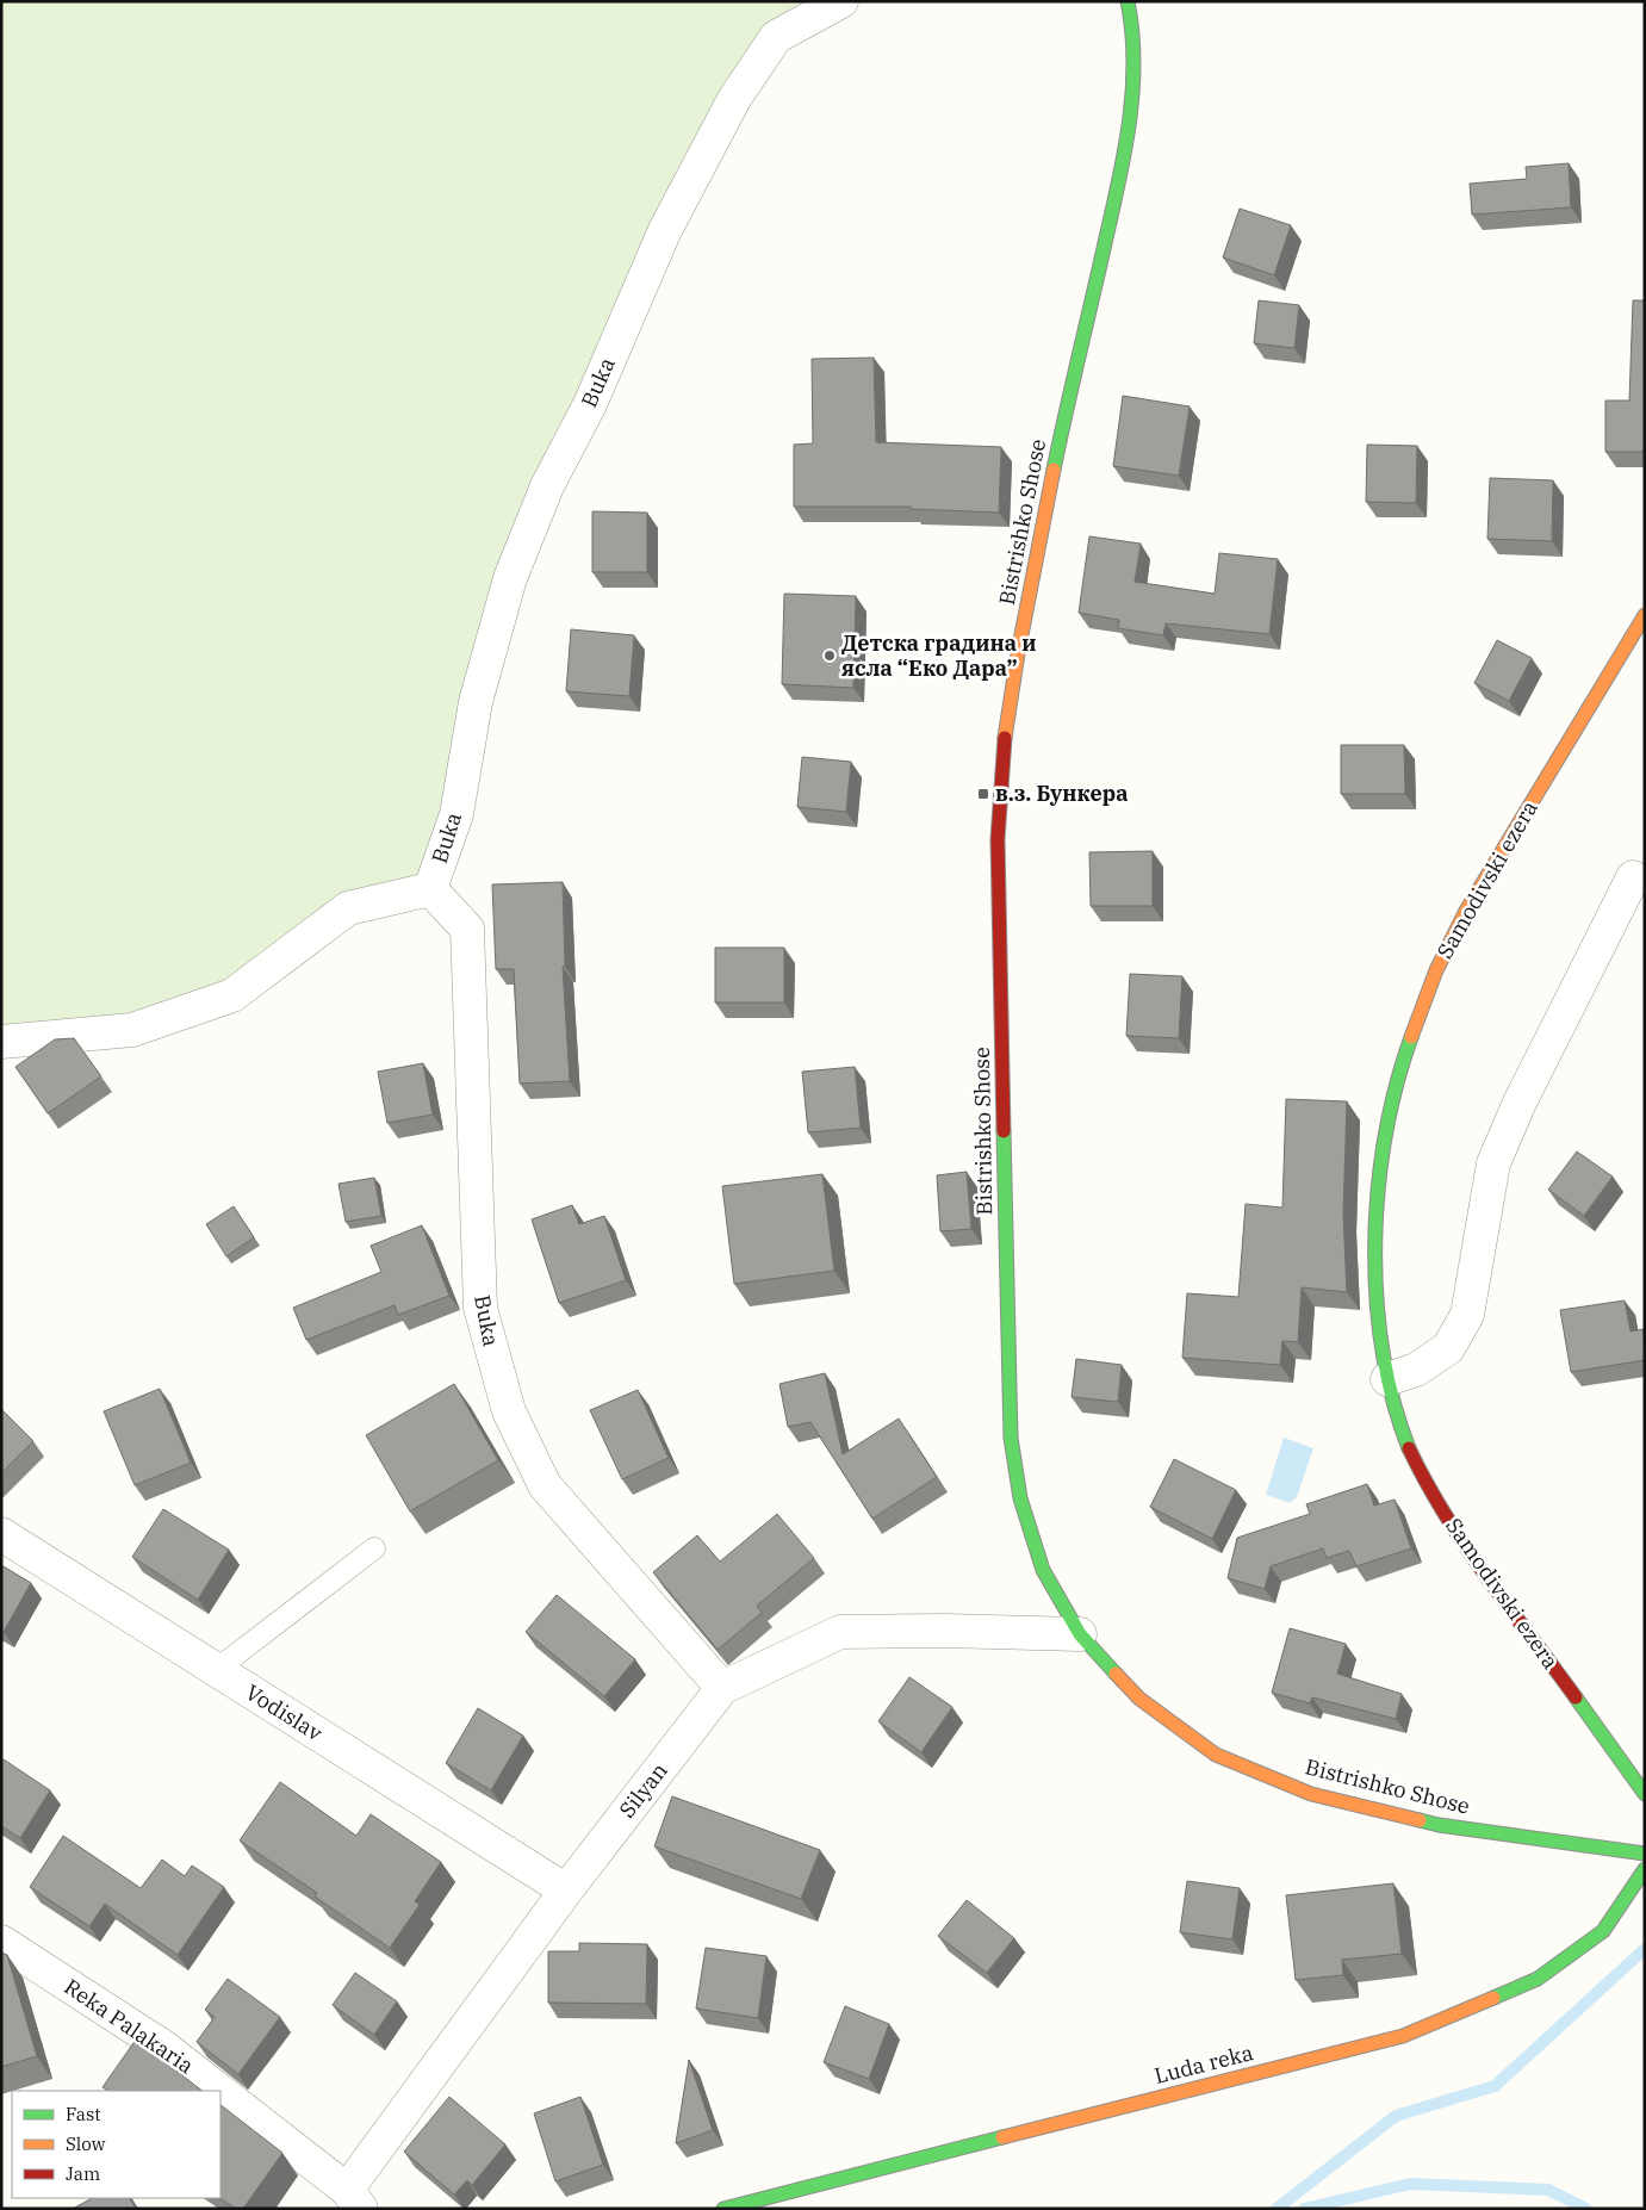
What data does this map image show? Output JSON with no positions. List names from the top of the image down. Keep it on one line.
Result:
{"streets":{"street":["Buka","Bistrishko Shose","Samodivski ezera","Vodislav","Silyan","Reka Palakaria","Luda reka"]},"crossings":[["Buka","Silyan"],["Bistrishko Shose","Silyan"],["Vodislav","Silyan"],["Silyan","Reka Palakaria"]],"places":{"other":["Детска градина и ясла “Еко Дара”"],"transit":["в.з. Бункера"]},"legend":["Fast","Slow","Jam"]}
